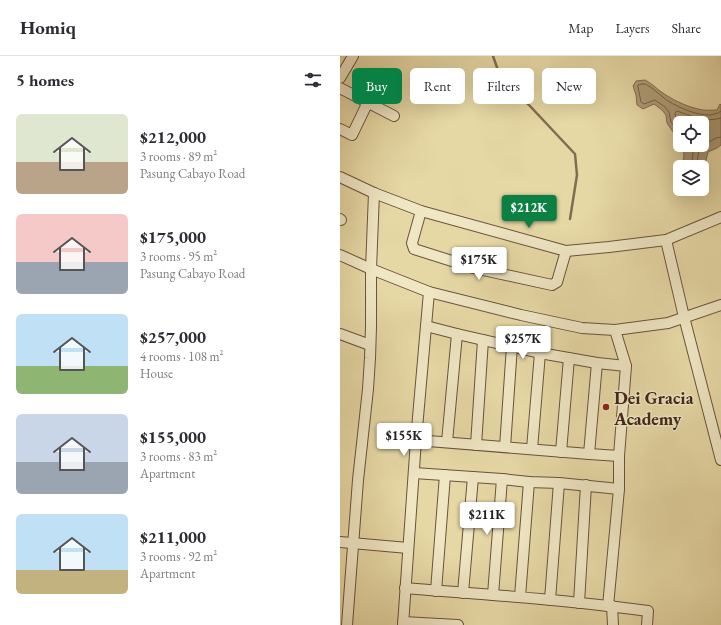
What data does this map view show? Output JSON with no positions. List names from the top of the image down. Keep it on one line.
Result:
{"places":["Dei Gracia Academy"],"page":{"header":"Homiq","nav":["Map","Layers","Share"],"heading":"5 homes","chip":["Buy","Rent","Filters","New"],"list":[{"name":"$212,000","note":"3 rooms · 89 m² · Pasung Cabayo Road"},{"name":"$175,000","note":"3 rooms · 95 m² · Pasung Cabayo Road"},{"name":"$257,000","note":"4 rooms · 108 m² · House"},{"name":"$155,000","note":"3 rooms · 83 m² · Apartment"},{"name":"$211,000","note":"3 rooms · 92 m² · Apartment"}],"price":["$212K","$175K","$257K","$155K","$211K"]}}
